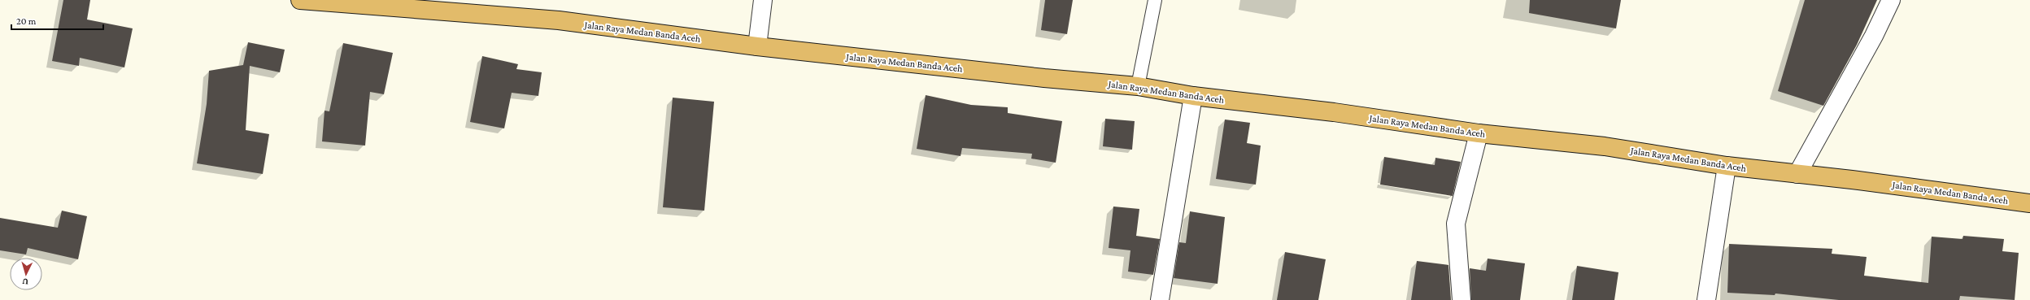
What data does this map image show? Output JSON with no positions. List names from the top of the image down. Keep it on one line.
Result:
{"streets":{"highway":["Jalan Raya Medan Banda Aceh"]},"scale_bar":"20 m","north":"bottom"}
